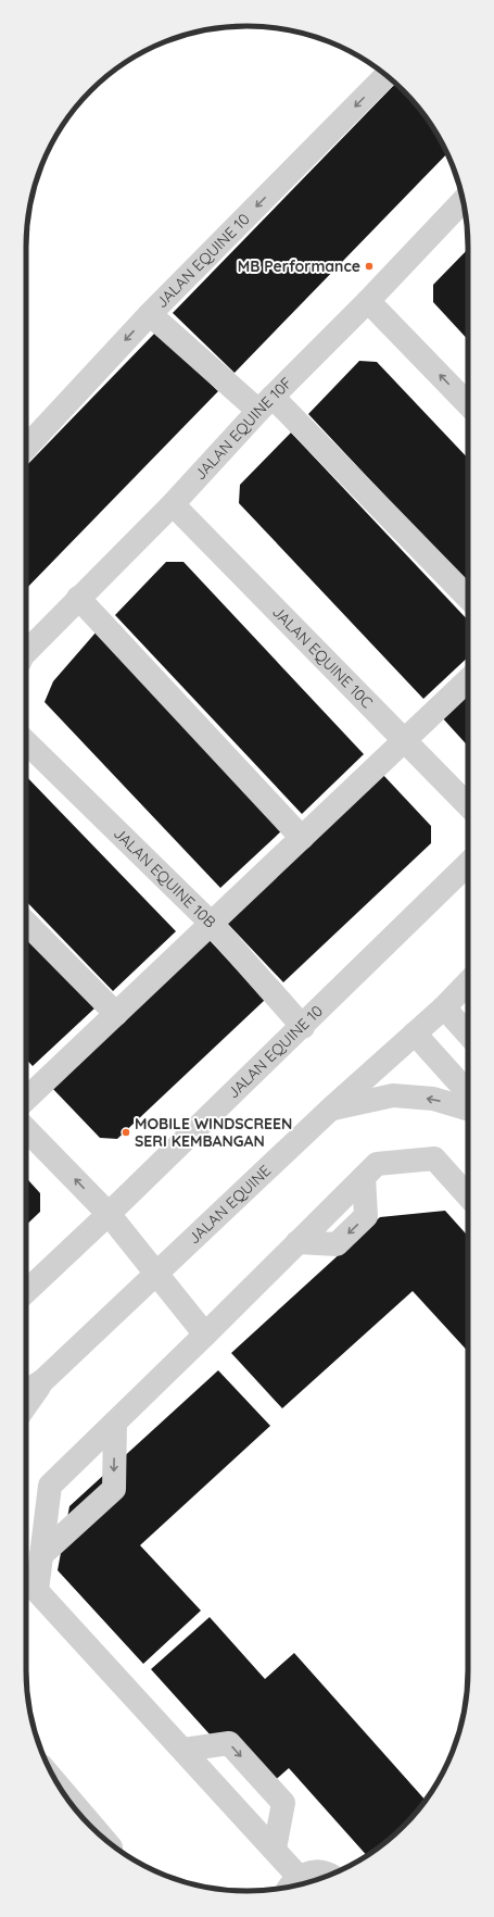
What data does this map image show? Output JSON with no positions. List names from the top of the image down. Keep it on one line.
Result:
{"streets":{"street":["JALAN EQUINE 10","JALAN EQUINE 10F","JALAN EQUINE 10C","JALAN EQUINE 10B","JALAN EQUINE"]},"crossings":[["JALAN EQUINE 10","JALAN EQUINE 10B"],["JALAN EQUINE 10F","JALAN EQUINE 10C"]],"one_way":["JALAN EQUINE 10"],"places":["MB Performance","MOBILE WINDSCREEN SERI KEMBANGAN"]}
